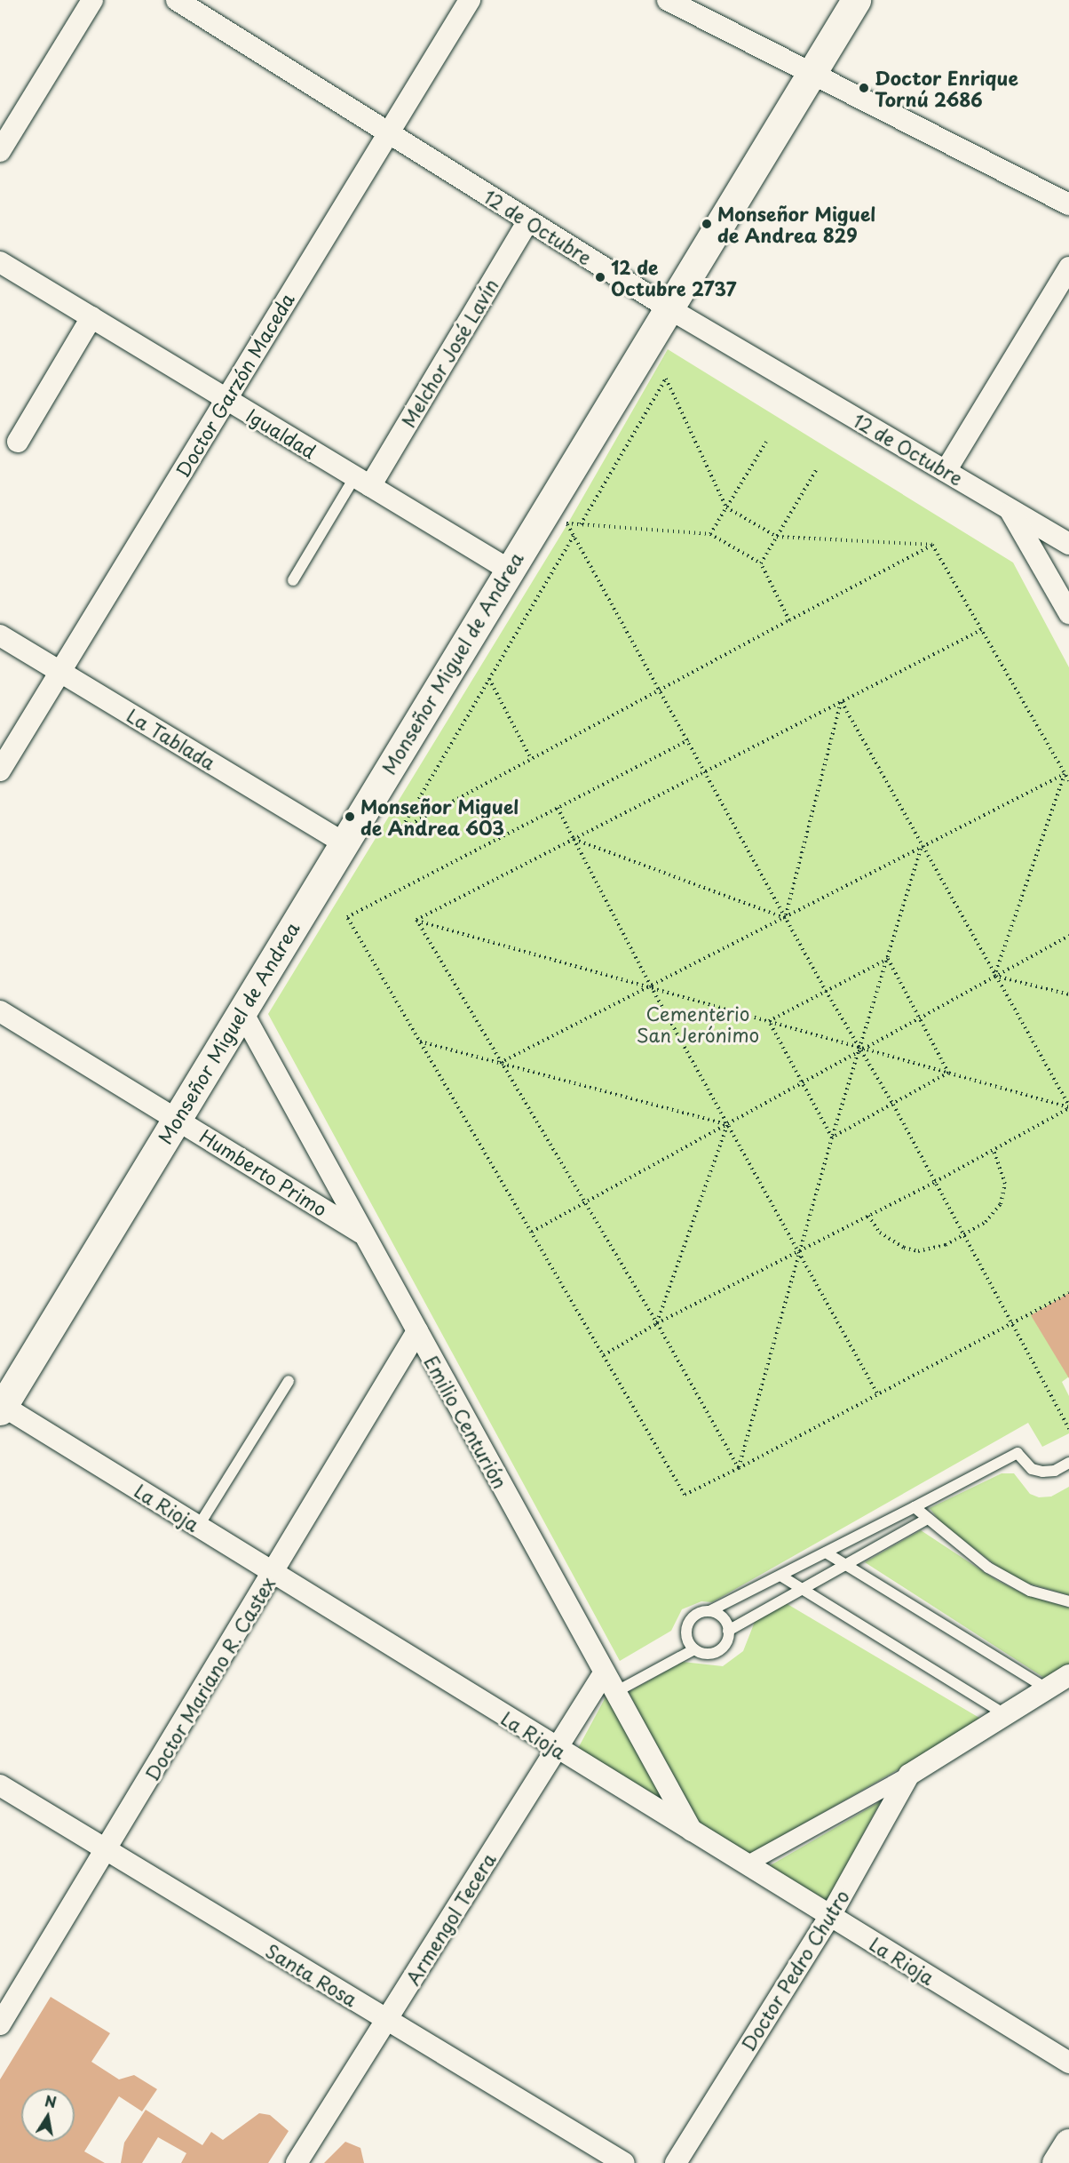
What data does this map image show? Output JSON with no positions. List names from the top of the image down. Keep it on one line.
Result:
{"streets":{"main road":["Monseñor Miguel de Andrea"],"street":["12 de Octubre","Melchor José Lavín","Doctor Garzón Maceda","Igualdad","La Tablada","Humberto Primo","Emilio Centurión","La Rioja","Doctor Mariano R. Castex","Armengol Tecera","Doctor Pedro Chutro","Santa Rosa"]},"crossings":[["12 de Octubre","Melchor José Lavín"],["12 de Octubre","Doctor Garzón Maceda"],["12 de Octubre","Monseñor Miguel de Andrea"],["Melchor José Lavín","Igualdad"],["Doctor Garzón Maceda","Igualdad"],["Doctor Garzón Maceda","La Tablada"],["Igualdad","Monseñor Miguel de Andrea"],["Monseñor Miguel de Andrea","La Tablada"],["Monseñor Miguel de Andrea","Humberto Primo"],["Monseñor Miguel de Andrea","Emilio Centurión"],["Monseñor Miguel de Andrea","La Rioja"],["Humberto Primo","Emilio Centurión"],["Emilio Centurión","La Rioja"],["Emilio Centurión","Doctor Mariano R. Castex"],["Emilio Centurión","Armengol Tecera"],["La Rioja","Doctor Mariano R. Castex"],["La Rioja","Armengol Tecera"],["La Rioja","Doctor Pedro Chutro"],["Doctor Mariano R. Castex","Santa Rosa"],["Armengol Tecera","Santa Rosa"]],"parks":["Cementerio San Jerónimo"],"places":["Doctor Enrique Tornú 2686","Monseñor Miguel de Andrea 829","12 de Octubre 2737","Monseñor Miguel de Andrea 603"],"north":"top"}
